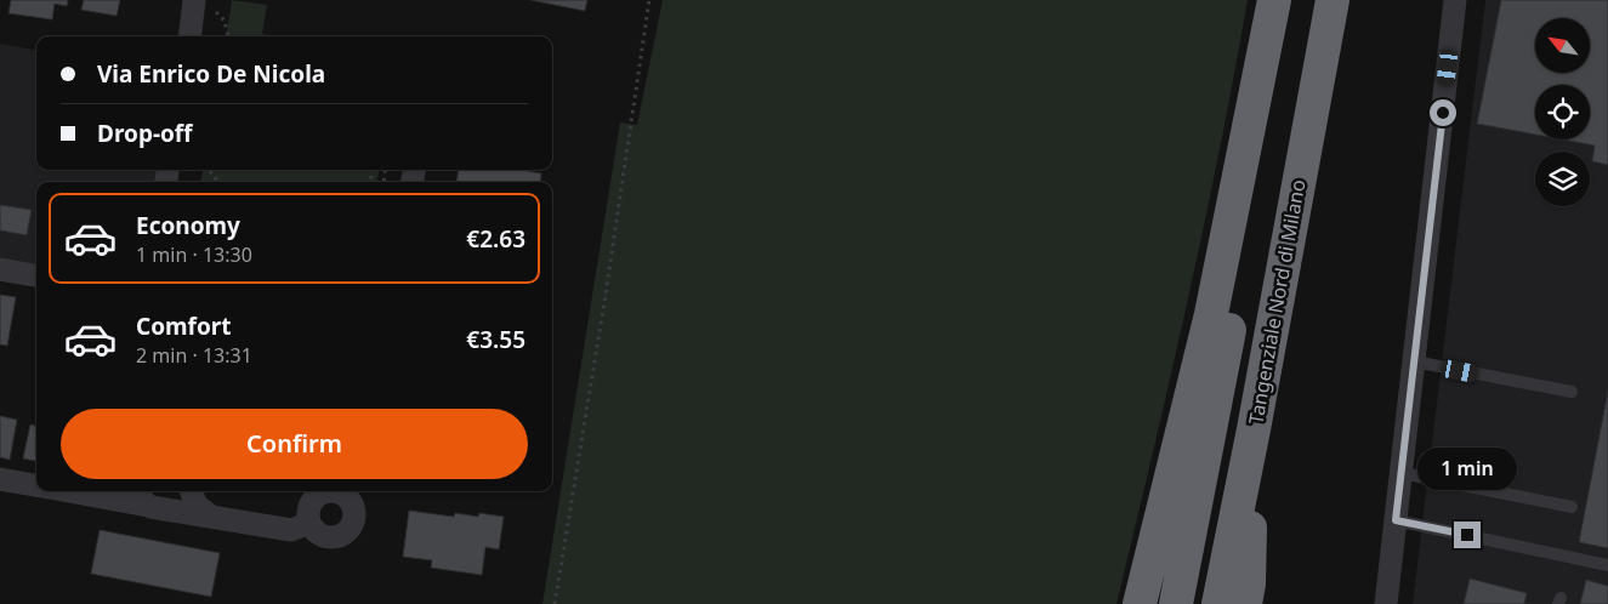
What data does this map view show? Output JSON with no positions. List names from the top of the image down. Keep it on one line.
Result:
{"streets":{"highway":["Tangenziale Nord di Milano"]},"north":"top left","page":{"banner":["Via Enrico De Nicola","Drop-off"],"list":[{"name":"Economy","note":"1 min · 13:30","value":"€2.63"},{"name":"Comfort","note":"2 min · 13:31","value":"€3.55"}],"buttons":"Confirm","bubble":"1 min"}}
